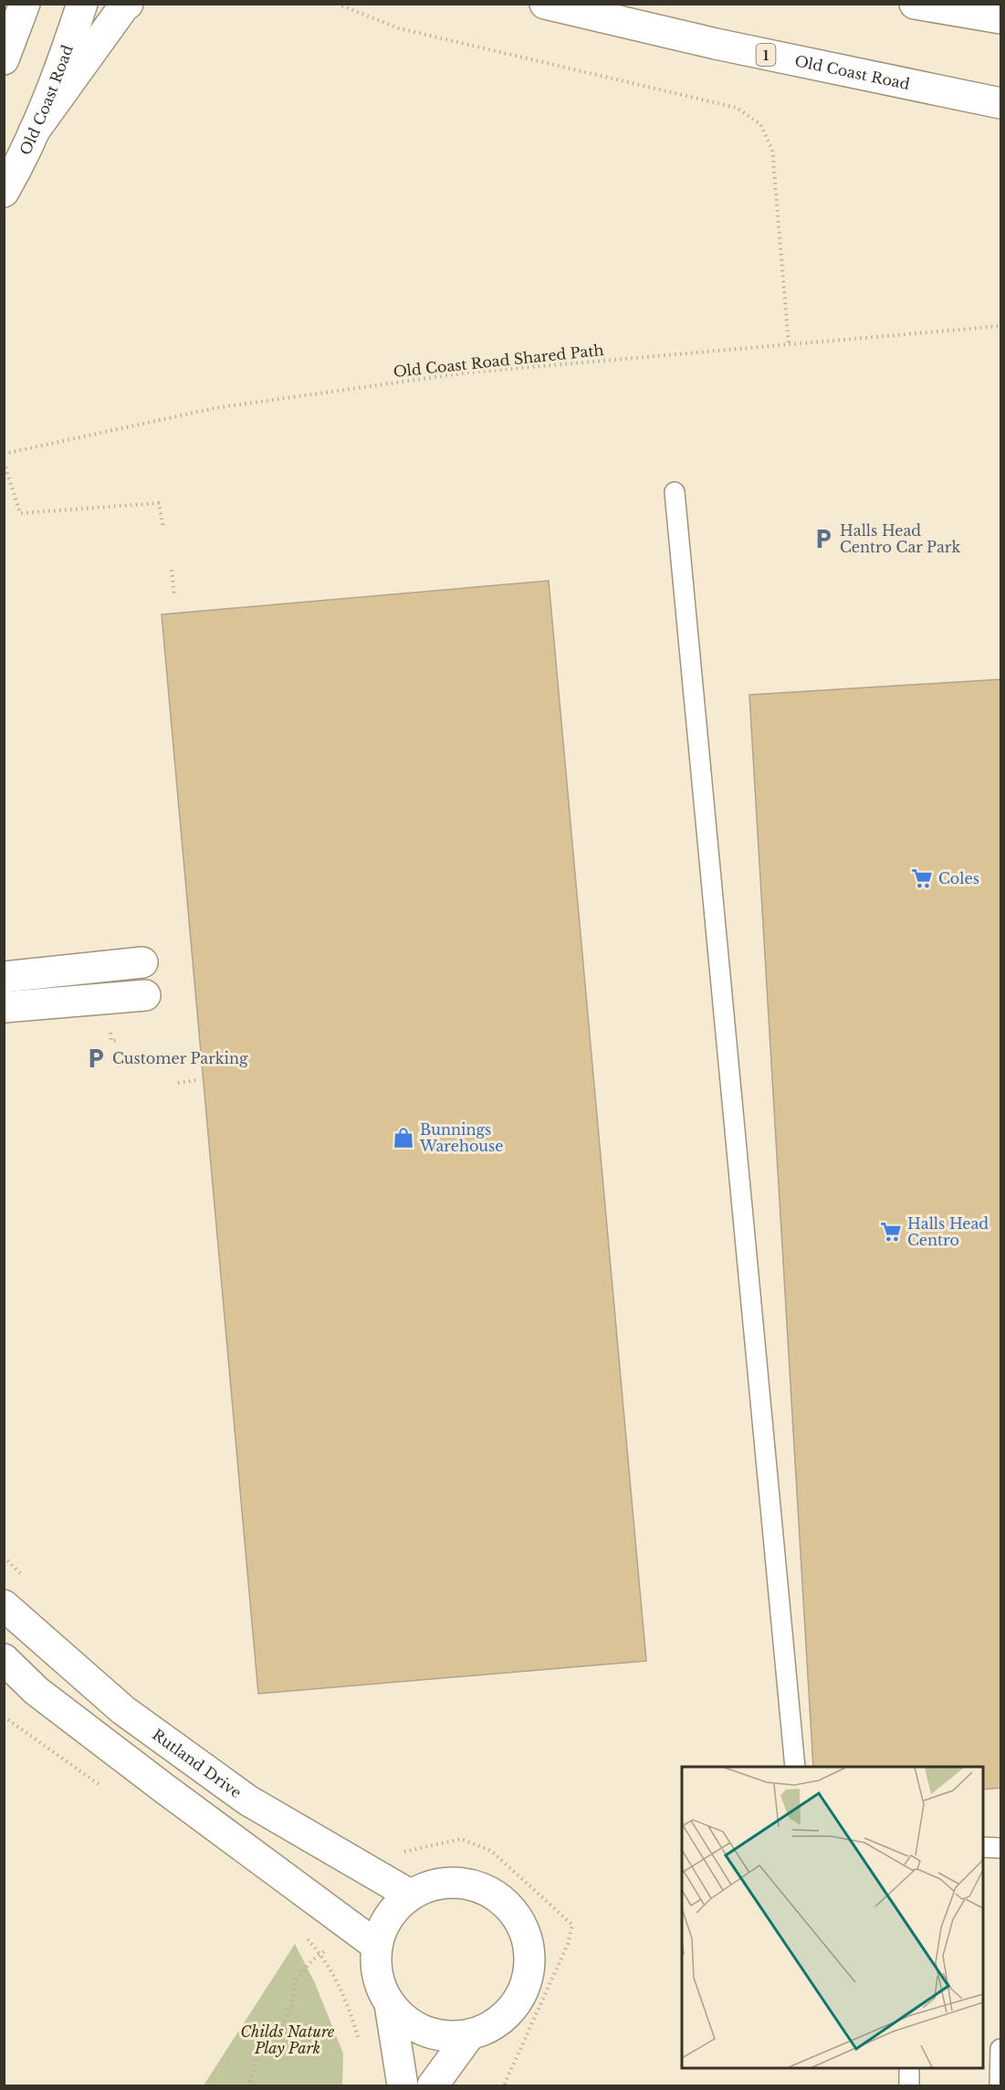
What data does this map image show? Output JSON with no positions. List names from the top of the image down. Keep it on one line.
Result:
{"streets":{"main road":["1","Old Coast Road","Rutland Drive"],"path":["Old Coast Road Shared Path"]},"parks":["Childs Nature Play Park"],"places":{"parking":["Halls Head Centro Car Park","Customer Parking"],"supermarket":["Coles","Halls Head Centro"],"shop":["Bunnings Warehouse"]}}
